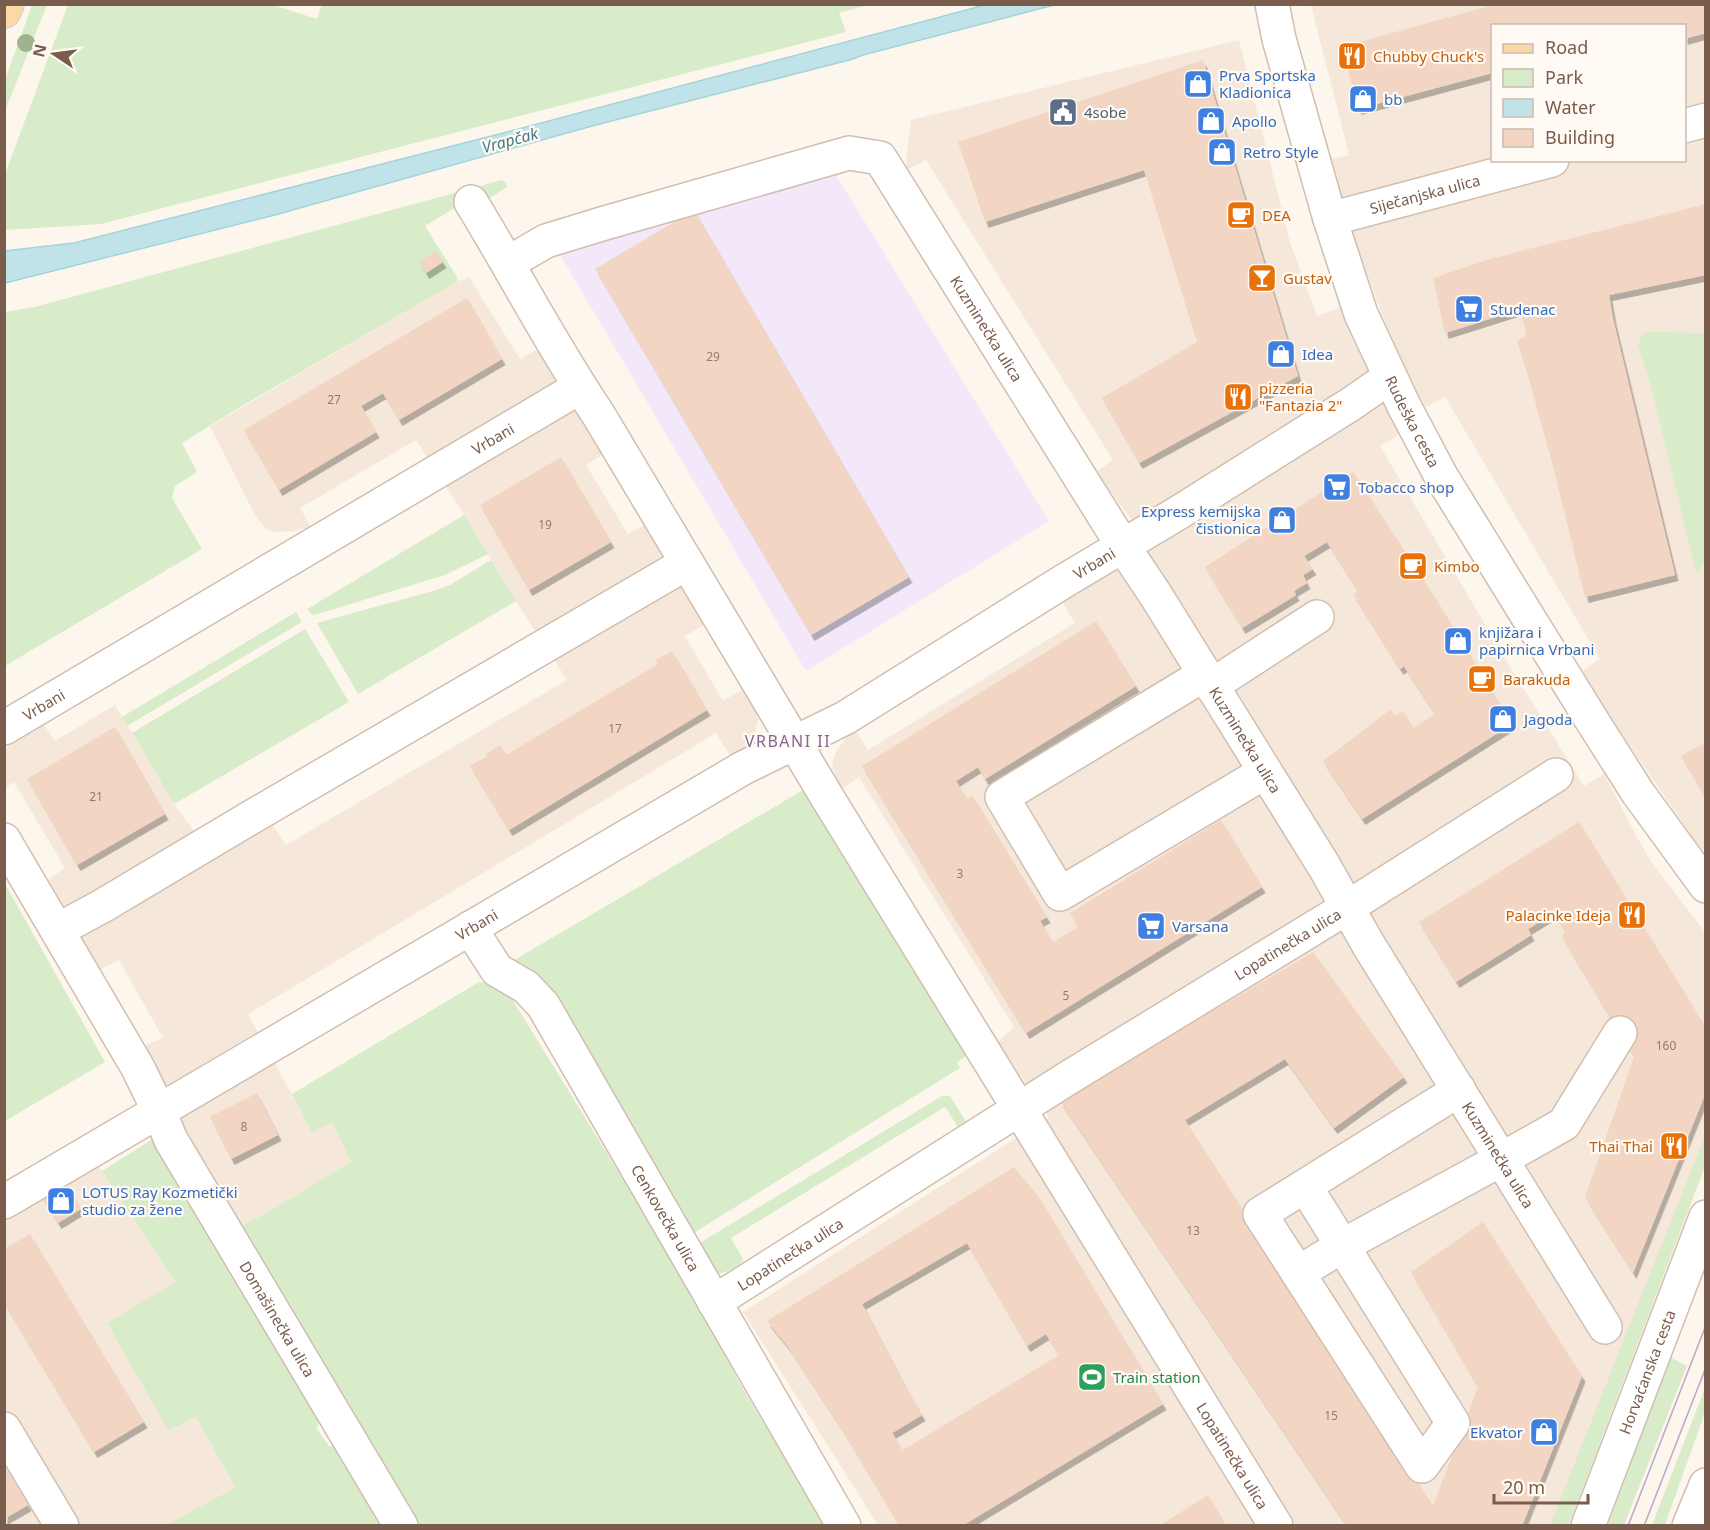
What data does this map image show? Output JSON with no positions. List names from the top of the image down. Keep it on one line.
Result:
{"streets":{"street":["Siječanjska ulica","Kuzminečka ulica","Rudeška cesta","Vrbani","Lopatinečka ulica","Cenkovečka ulica","Domašinečka ulica","Horvaćanska cesta"]},"crossings":[["Siječanjska ulica","Rudeška cesta"],["Kuzminečka ulica","Vrbani"],["Kuzminečka ulica","Lopatinečka ulica"],["Rudeška cesta","Vrbani"],["Vrbani","Lopatinečka ulica"],["Vrbani","Cenkovečka ulica"],["Vrbani","Domašinečka ulica"],["Lopatinečka ulica","Cenkovečka ulica"]],"districts":["VRBANI II"],"water":["Vrapčak"],"places":{"restaurant":["Chubby Chuck's","pizzeria \"Fantazia 2\"","Palacinke Ideja","Thai Thai"],"shop":["Prva Sportska Kladionica","bb","Apollo","Retro Style","Idea","Express kemijska čistionica","knjižara i papirnica Vrbani","Jagoda","LOTUS Ray Kozmetički studio za žene","Ekvator"],"public building":["4sobe"],"cafe":["DEA","Kimbo","Barakuda"],"bar":["Gustav"],"supermarket":["Studenac","Tobacco shop","Varsana"],"sports":["Train station"]},"house_numbers":["29","27","19","17","21","3","5","160","8","13","15"],"legend":["Road","Park","Water","Building"],"scale_bar":"20 m","north":"left"}
